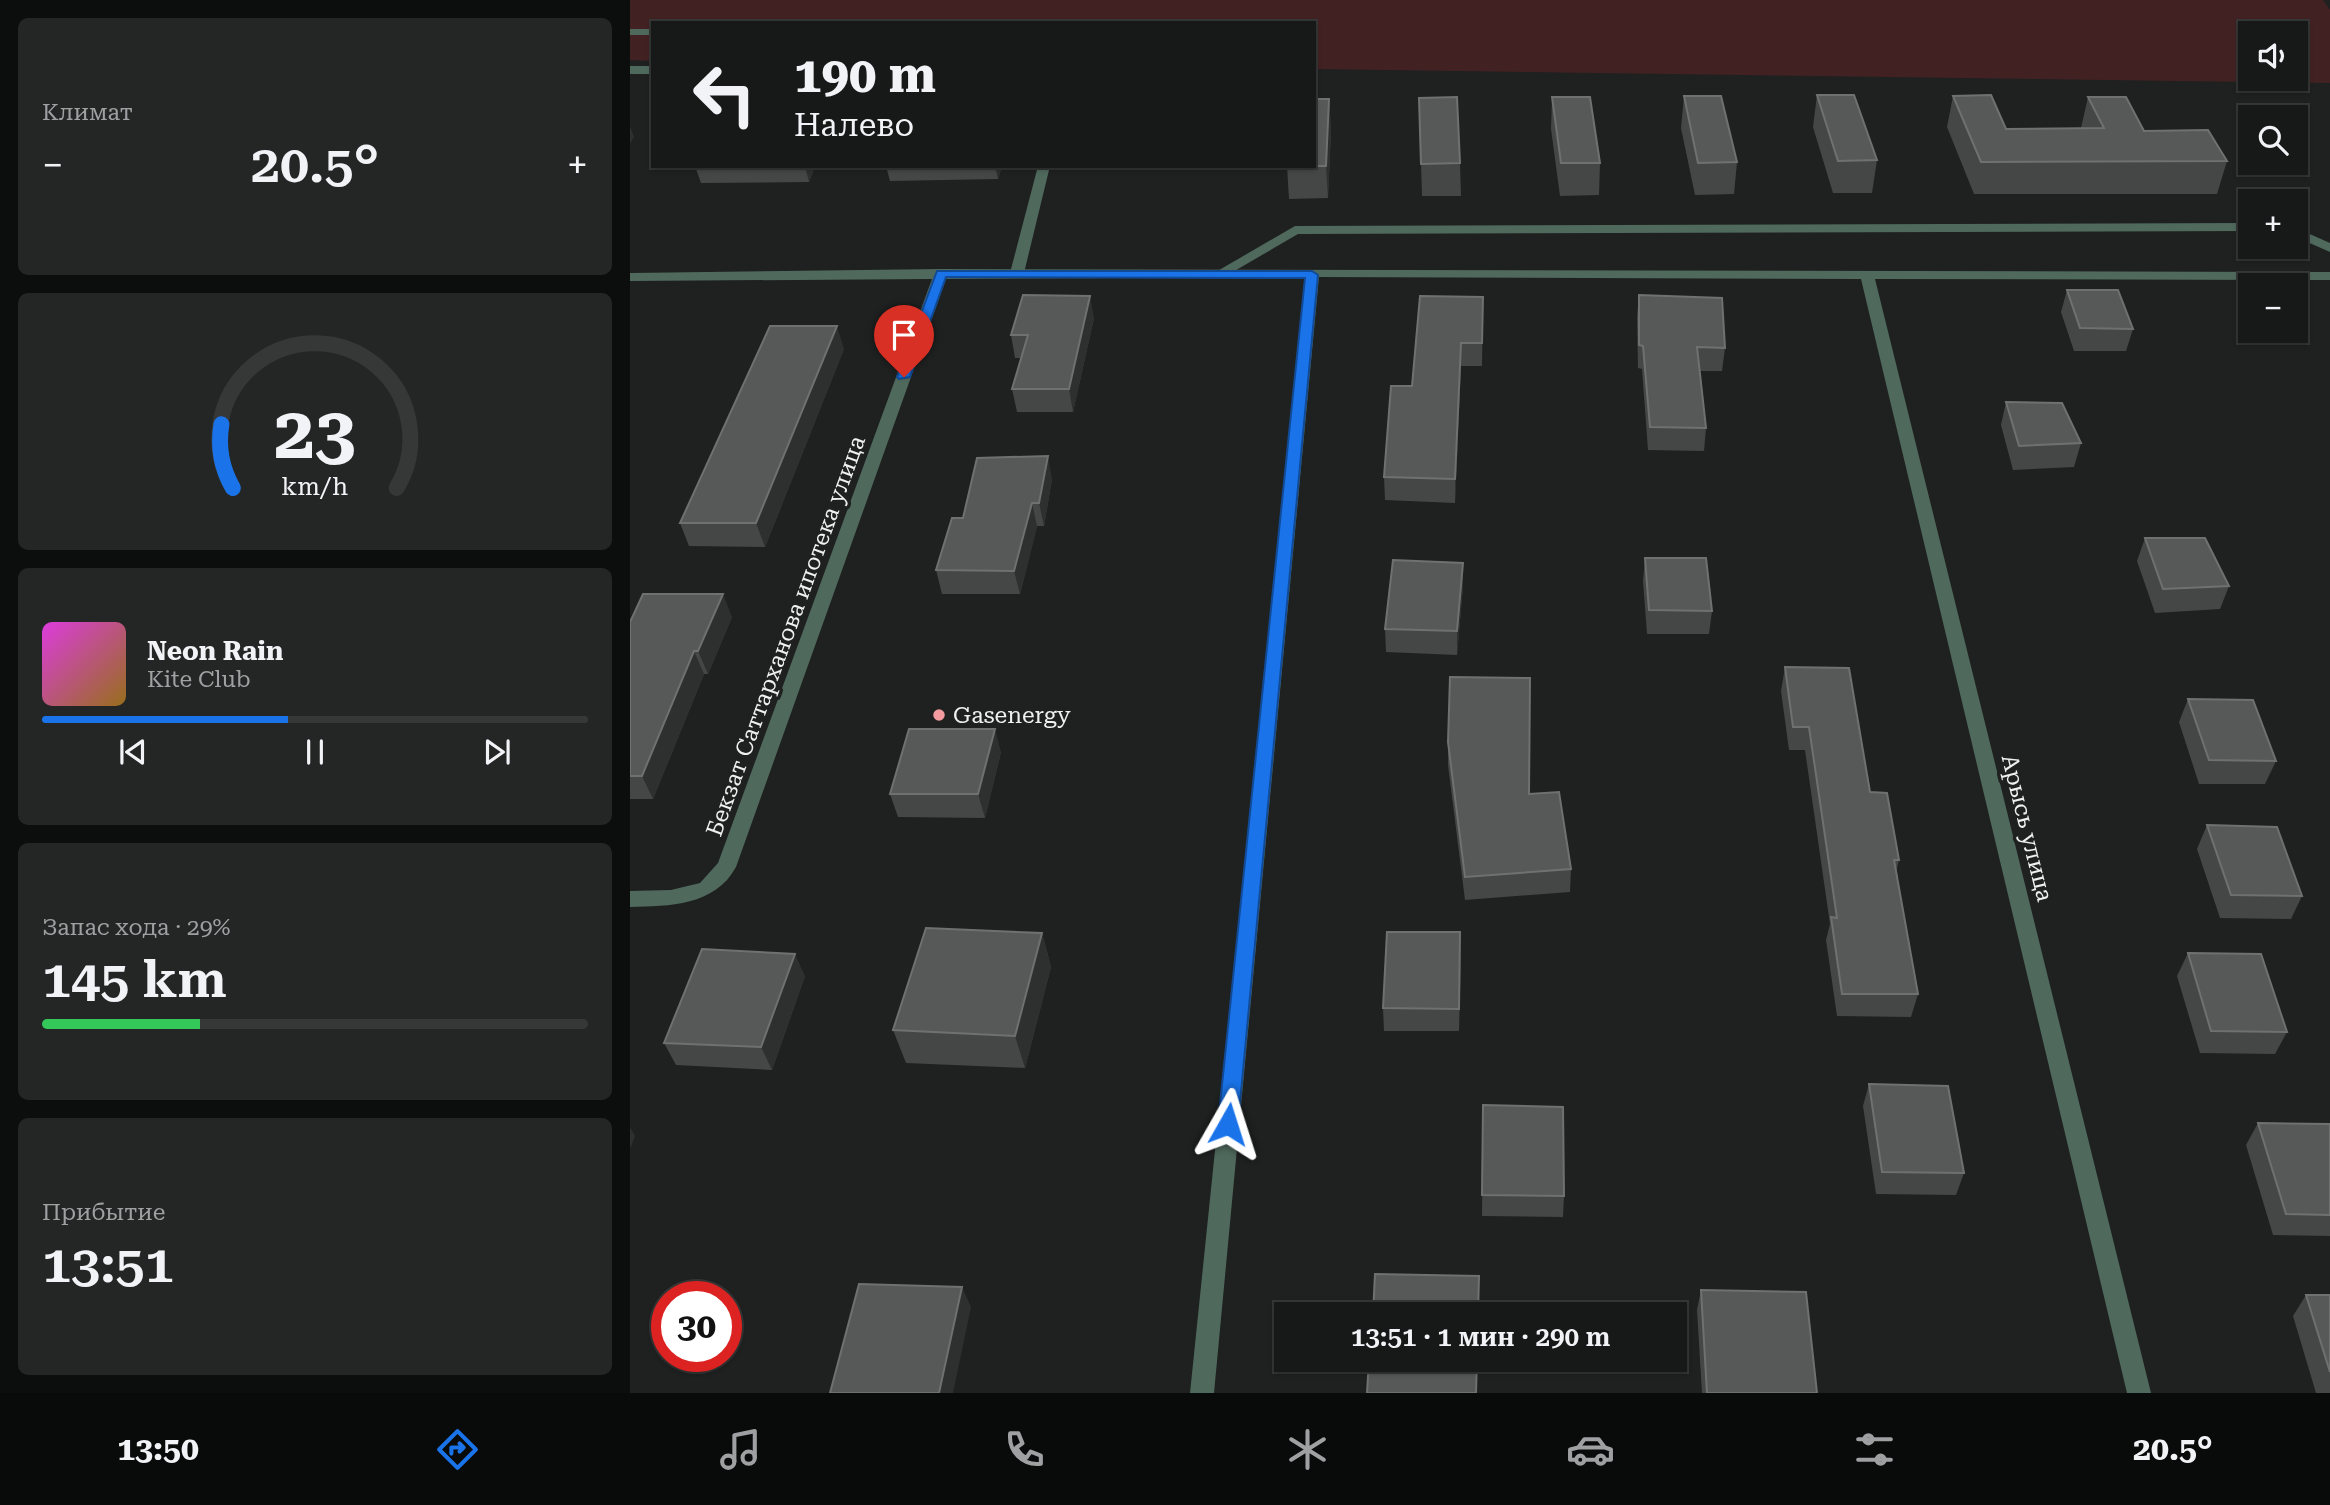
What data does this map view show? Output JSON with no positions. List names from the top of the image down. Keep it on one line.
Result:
{"streets":{"street":["Бекзат Саттарханова ипотека улица","Арысь улица"]},"places":["Gasenergy"],"page":{"tile":["Климат",["Запас хода · 29%","145 km"],["Прибытие","13:51"]],"map_buttons":["+","−"],"turn":["190 m","Налево"],"heat":["−","20.5°","+"],"song":["Neon Rain","Kite Club"],"limit":"30","trip":"13:51 · 1 мин · 290 m","tabs":["13:50","20.5°"],"gauge":["23","km/h"]}}
